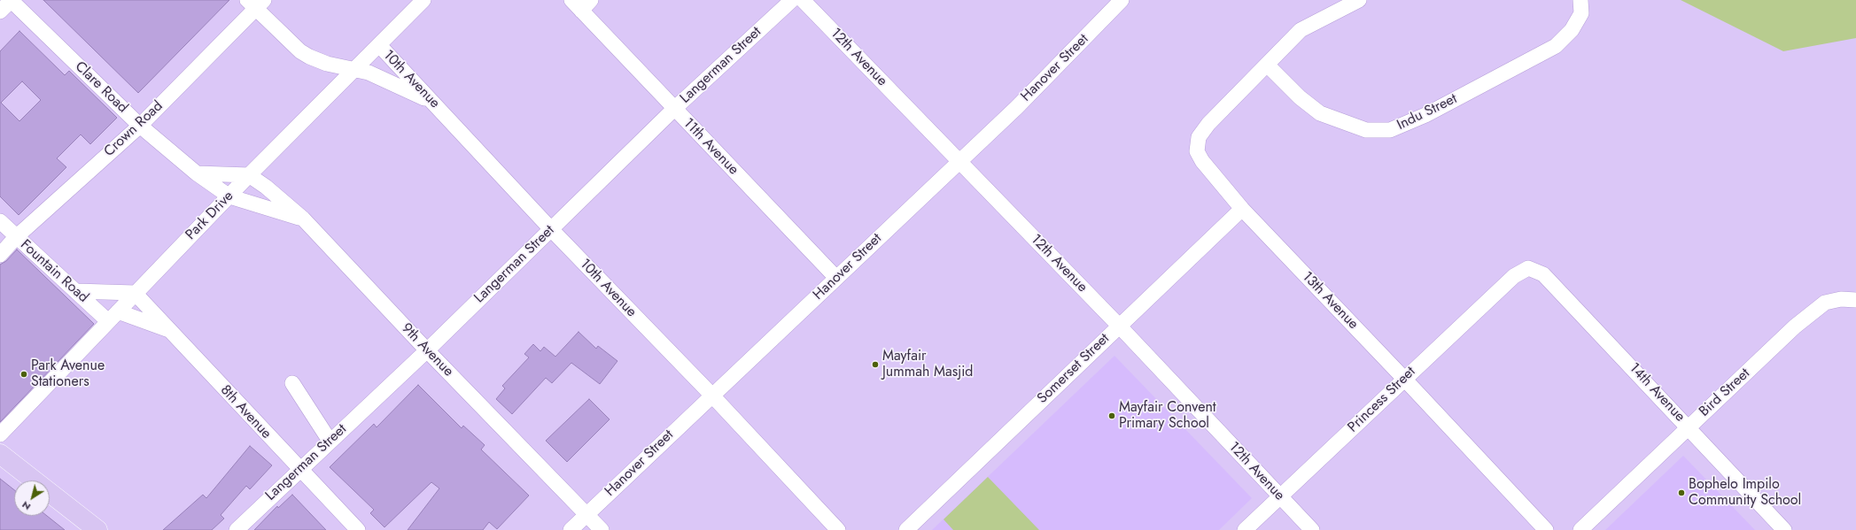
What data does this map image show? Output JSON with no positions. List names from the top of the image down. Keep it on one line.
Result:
{"streets":{"street":["12th Avenue","Langerman Street","Hanover Street","10th Avenue","Clare Road","Indu Street","Crown Road","11th Avenue","Park Drive","Fountain Road","13th Avenue","9th Avenue","Somerset Street","14th Avenue","Bird Street","Princess Street","8th Avenue"]},"crossings":[["12th Avenue","Hanover Street"],["12th Avenue","Somerset Street"],["12th Avenue","Princess Street"],["Langerman Street","10th Avenue"],["Langerman Street","11th Avenue"],["Langerman Street","9th Avenue"],["Langerman Street","8th Avenue"],["Hanover Street","10th Avenue"],["Hanover Street","11th Avenue"],["Hanover Street","9th Avenue"],["10th Avenue","Park Drive"],["Clare Road","Crown Road"],["Clare Road","Park Drive"],["Clare Road","9th Avenue"],["Indu Street","13th Avenue"],["Crown Road","Fountain Road"],["Park Drive","Fountain Road"],["Park Drive","9th Avenue"],["Park Drive","8th Avenue"],["13th Avenue","Somerset Street"],["13th Avenue","Princess Street"],["14th Avenue","Bird Street"],["14th Avenue","Princess Street"]],"places":["Mayfair Jummah Masjid","Park Avenue Stationers","Mayfair Convent Primary School","Bophelo Impilo Community School"],"north":"bottom left"}
